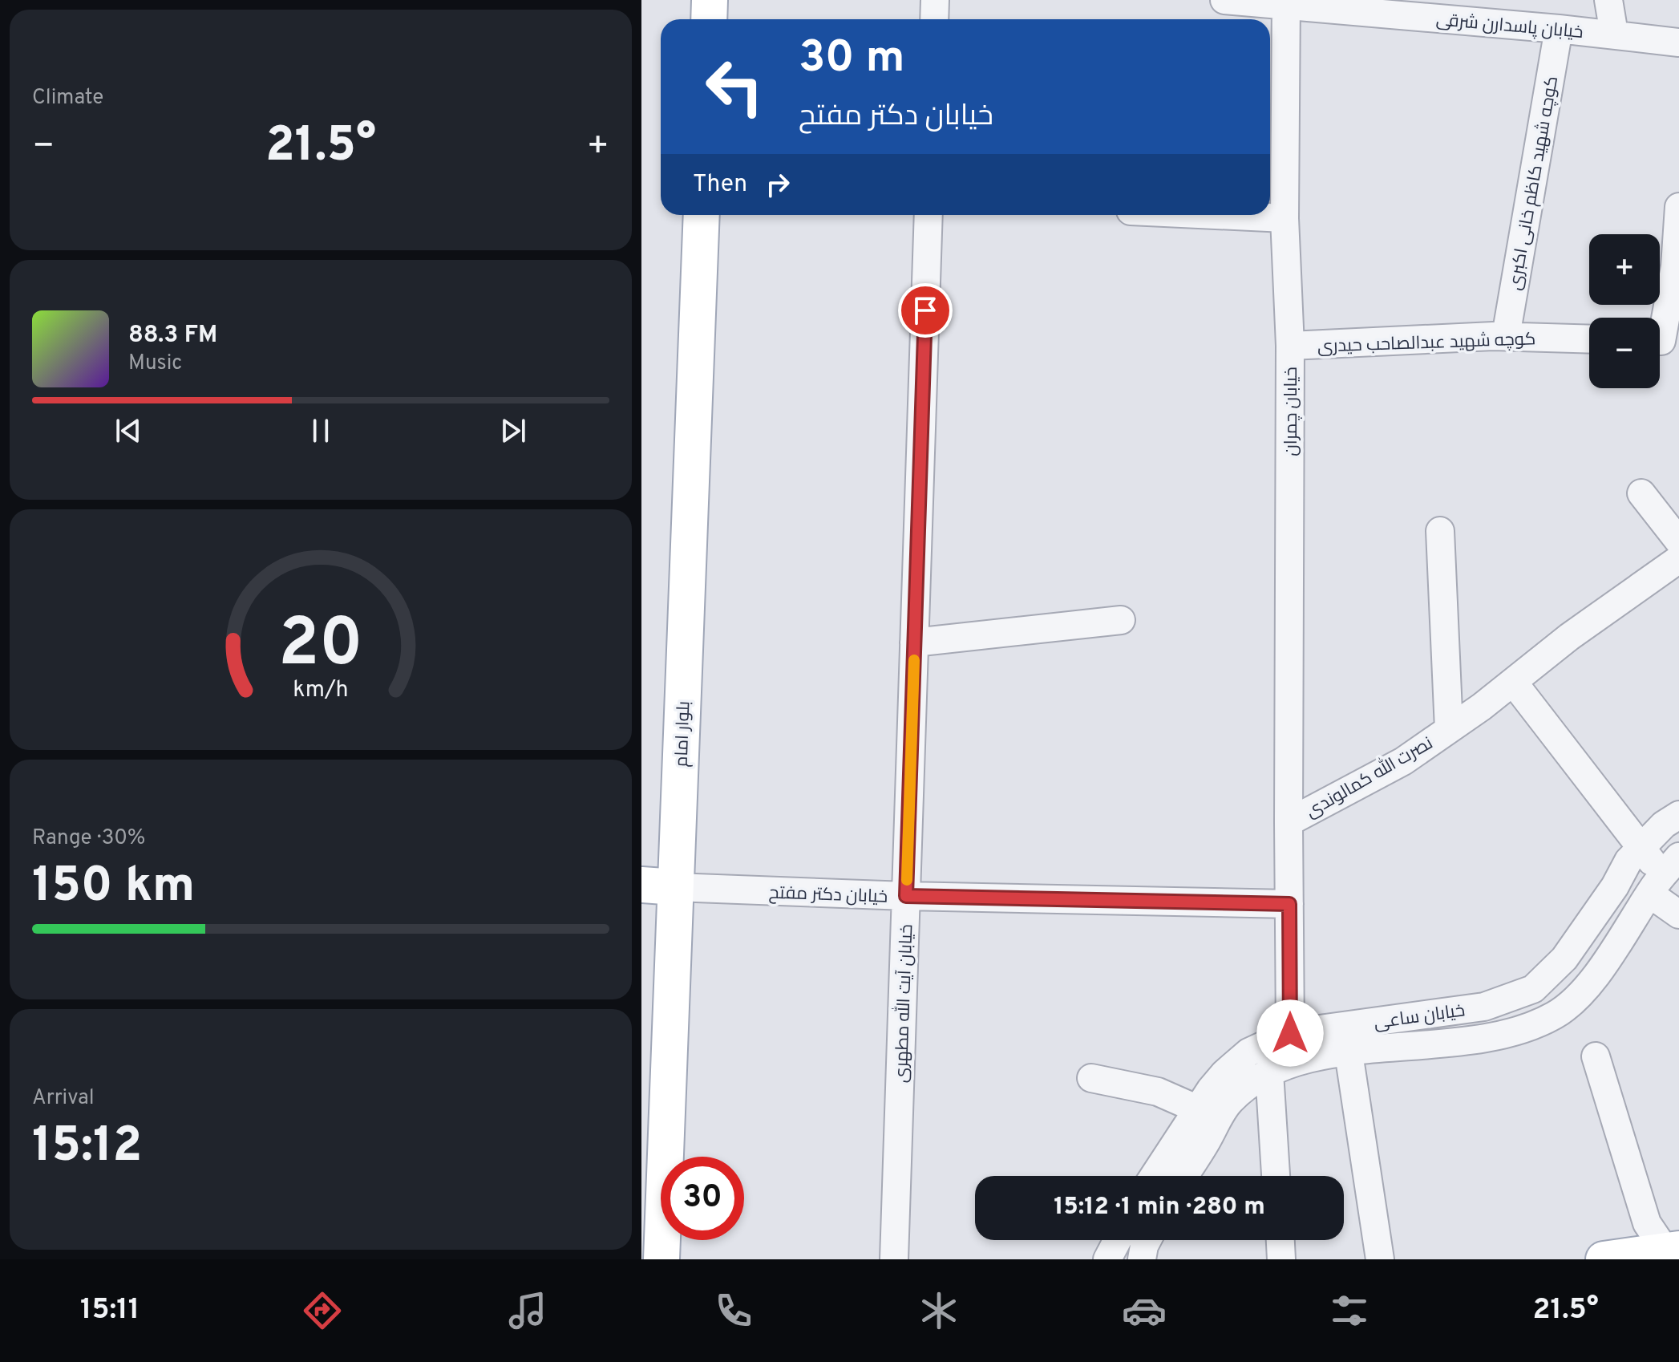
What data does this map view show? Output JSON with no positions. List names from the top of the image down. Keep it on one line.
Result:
{"streets":{"main road":["بلوار امام"],"street":["خیابان پاسدارن شرقی","کوچه شهید کاظم خانی اکبری","کوچه شهید عبدالصاحب حیدری","خیابان چمران","نصرت الله کمالوندی","خیابان دکتر مفتح","خیابان آیت الله مطهری","خیابان ساعی"]},"crossings":[["خیابان پاسدارن شرقی","کوچه شهید کاظم خانی اکبری"],["خیابان پاسدارن شرقی","خیابان چمران"],["کوچه شهید کاظم خانی اکبری","کوچه شهید عبدالصاحب حیدری"],["کوچه شهید عبدالصاحب حیدری","خیابان چمران"],["خیابان چمران","نصرت الله کمالوندی"],["بلوار امام","خیابان دکتر مفتح"],["نصرت الله کمالوندی","خیابان دکتر مفتح"],["نصرت الله کمالوندی","خیابان ساعی"],["خیابان دکتر مفتح","خیابان آیت الله مطهری"]],"page":{"tile":["Climate",["Range · 30%","150 km"],["Arrival","15:12"]],"turn":["30 m","خیابان دکتر مفتح"],"heat":["−","21.5°","+"],"then":"Then","map_buttons":["+","−"],"song":["88.3 FM","Music"],"limit":"30","trip":"15:12 · 1 min · 280 m","tabs":["15:11","21.5°"],"gauge":["20","km/h"]}}
